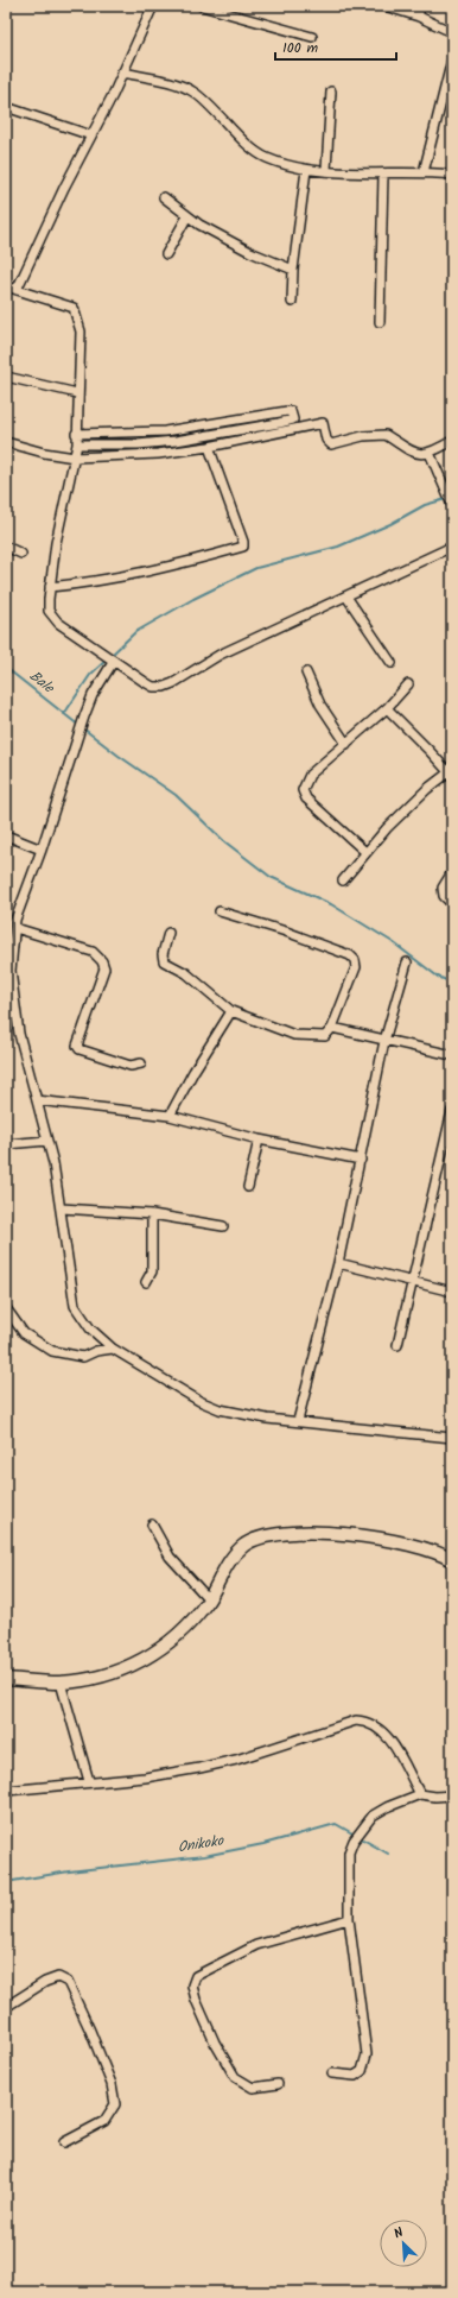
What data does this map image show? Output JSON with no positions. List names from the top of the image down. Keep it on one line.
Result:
{"water":["Bale","Onikoko"],"scale_bar":"100 m","north":"top left"}
